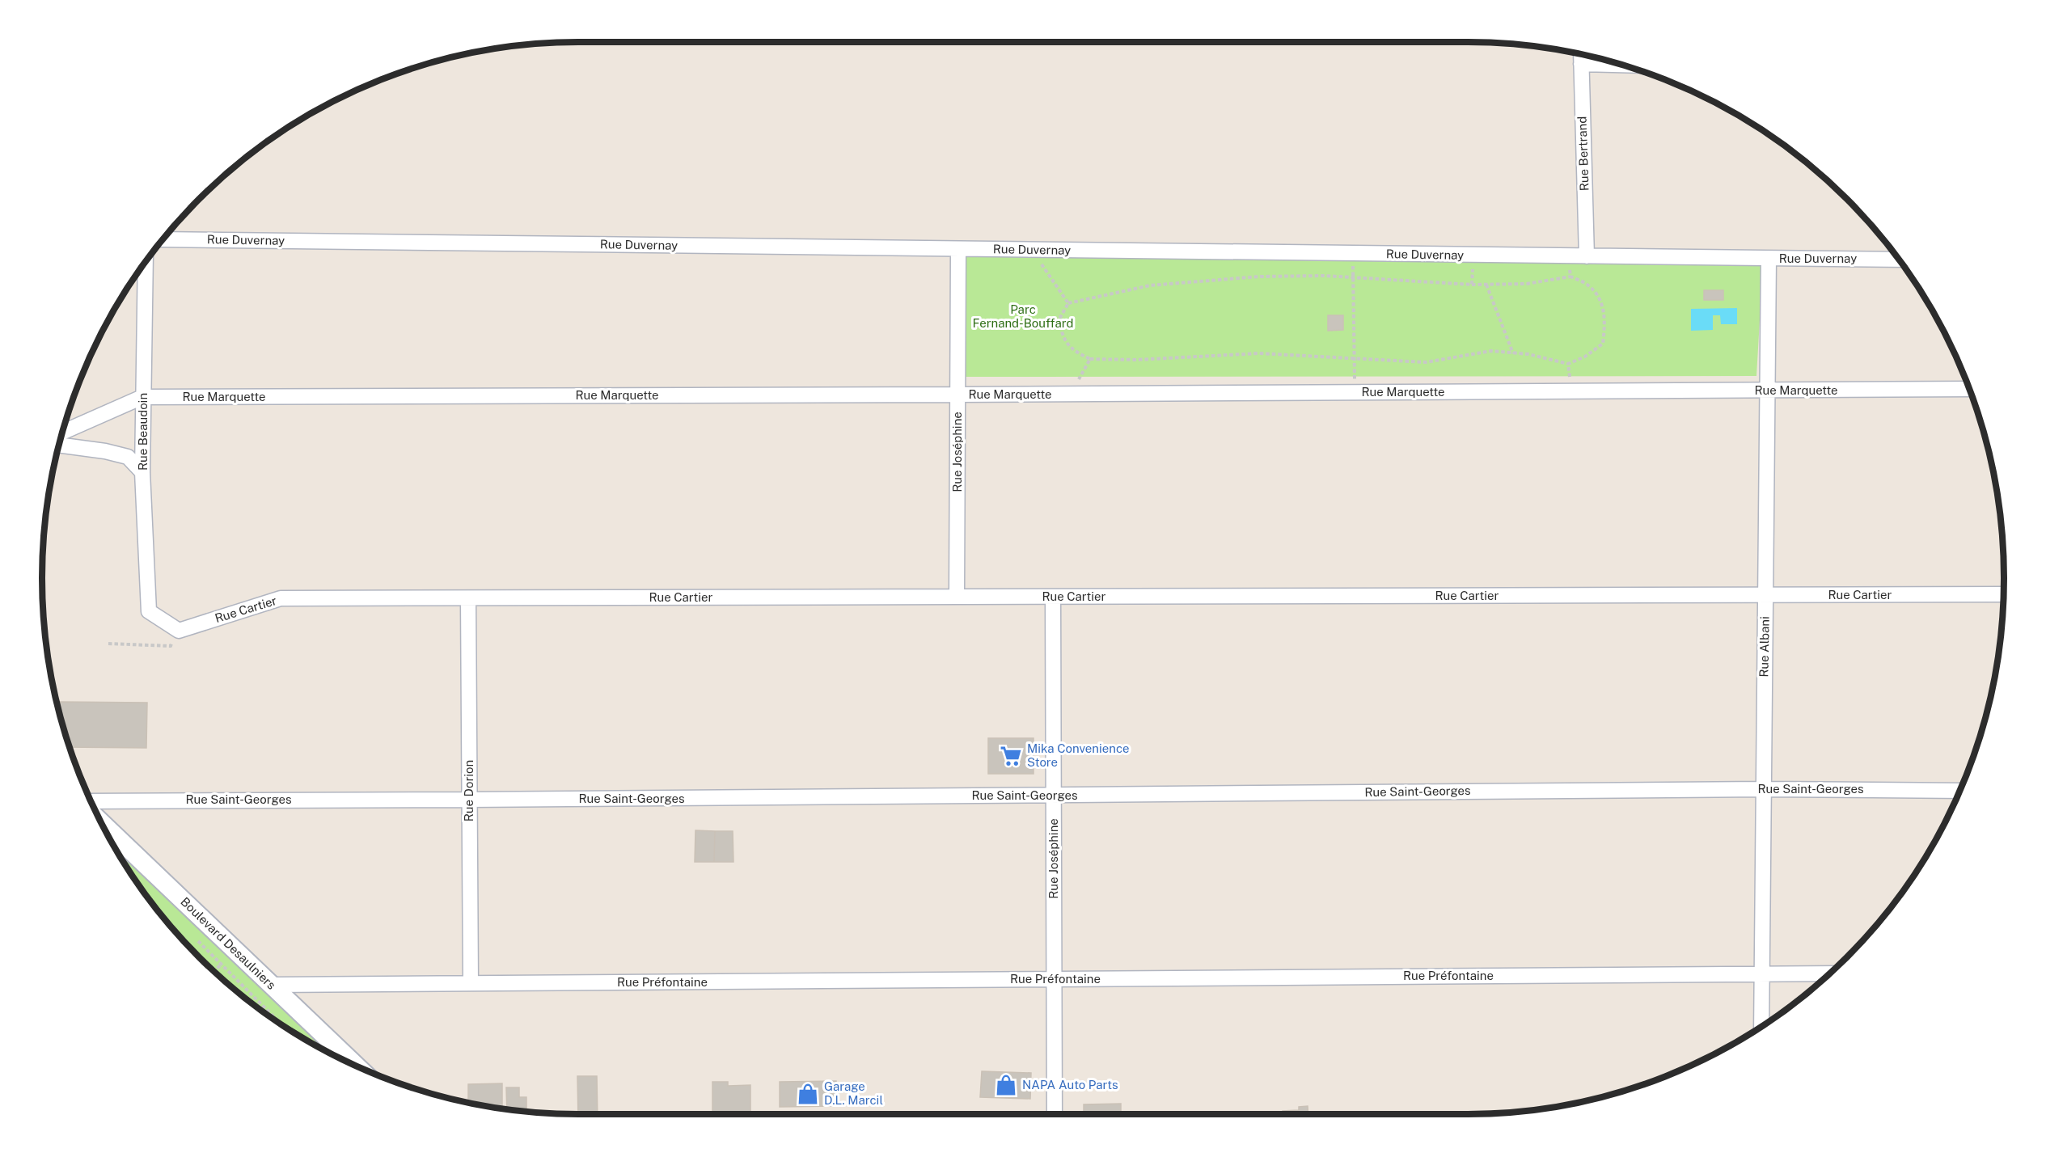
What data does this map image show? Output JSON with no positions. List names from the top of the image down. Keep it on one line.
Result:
{"streets":{"street":["Rue Bertrand","Rue Duvernay","Rue Marquette","Rue Beaudoin","Rue Joséphine","Rue Cartier","Rue Albani","Rue Saint-Georges","Rue Dorion","Boulevard Desaulniers","Rue Préfontaine"]},"crossings":[["Rue Bertrand","Rue Duvernay"],["Rue Duvernay","Rue Joséphine"],["Rue Duvernay","Rue Albani"],["Rue Marquette","Rue Beaudoin"],["Rue Marquette","Rue Joséphine"],["Rue Marquette","Rue Albani"],["Rue Beaudoin","Rue Cartier"],["Rue Joséphine","Rue Cartier"],["Rue Joséphine","Rue Saint-Georges"],["Rue Joséphine","Rue Préfontaine"],["Rue Cartier","Rue Albani"],["Rue Cartier","Rue Dorion"],["Rue Albani","Rue Saint-Georges"],["Rue Albani","Rue Préfontaine"],["Rue Saint-Georges","Rue Dorion"],["Rue Dorion","Rue Préfontaine"],["Boulevard Desaulniers","Rue Préfontaine"]],"parks":["Parc Fernand-Bouffard"],"places":{"supermarket":["Mika Convenience Store"],"shop":["NAPA Auto Parts","Garage D.L. Marcil"]}}
